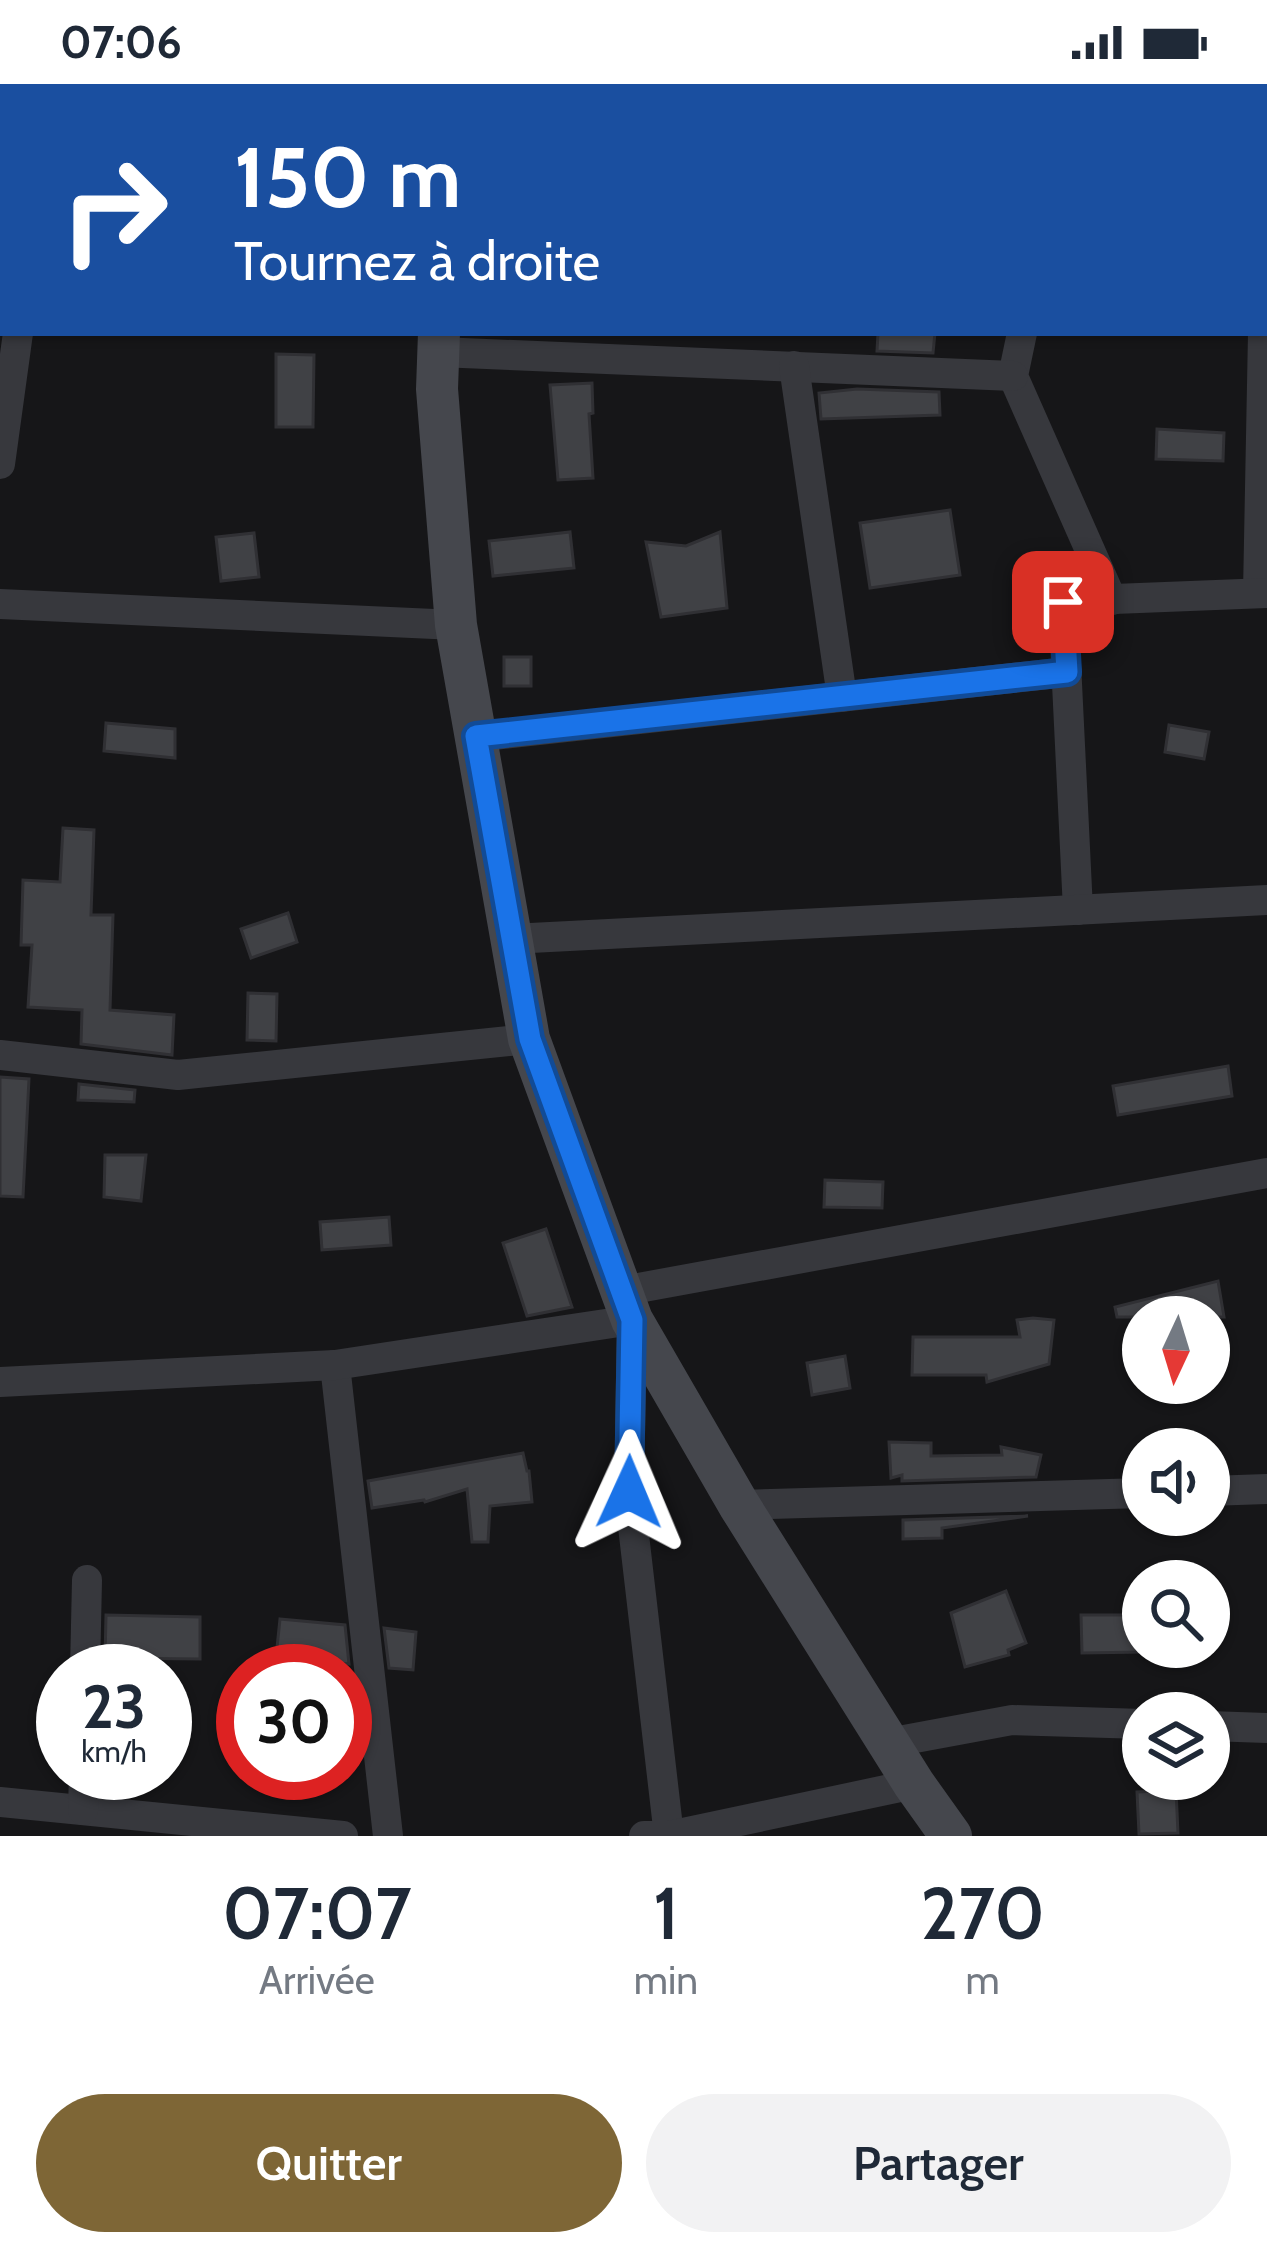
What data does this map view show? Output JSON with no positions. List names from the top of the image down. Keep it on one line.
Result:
{"north":"bottom","page":{"status":"07:06","turn":["150 m","Tournez à droite"],"speed":"23 km/h","limit":"30","eta":["07:07","Arrivée","1","min","270","m"],"buttons":["Quitter","Partager"]}}
